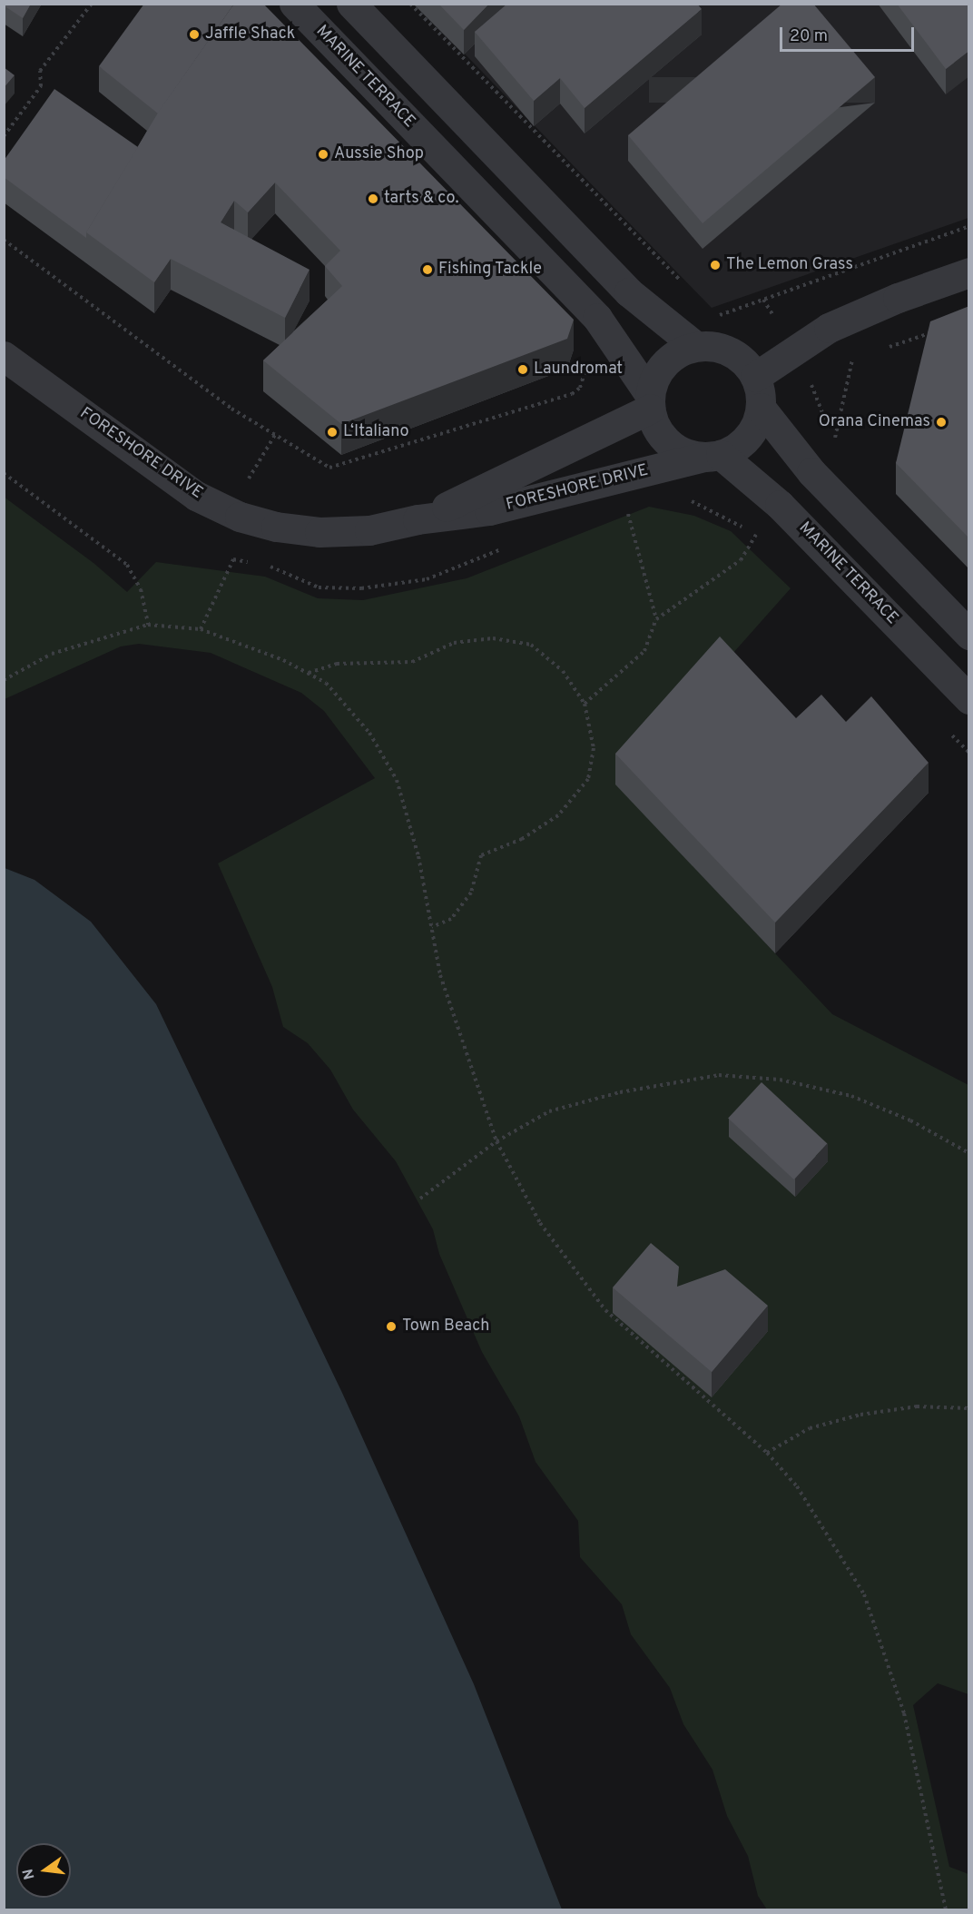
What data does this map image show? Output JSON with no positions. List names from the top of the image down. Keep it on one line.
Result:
{"streets":{"street":["MARINE TERRACE","FORESHORE DRIVE"]},"crossings":[["MARINE TERRACE","FORESHORE DRIVE"]],"places":["Jaffle Shack","Aussie Shop","tarts & co.","The Lemon Grass","Fishing Tackle","Laundromat","Orana Cinemas","L‘Italiano","Town Beach"],"scale_bar":"20 m","north":"left"}
